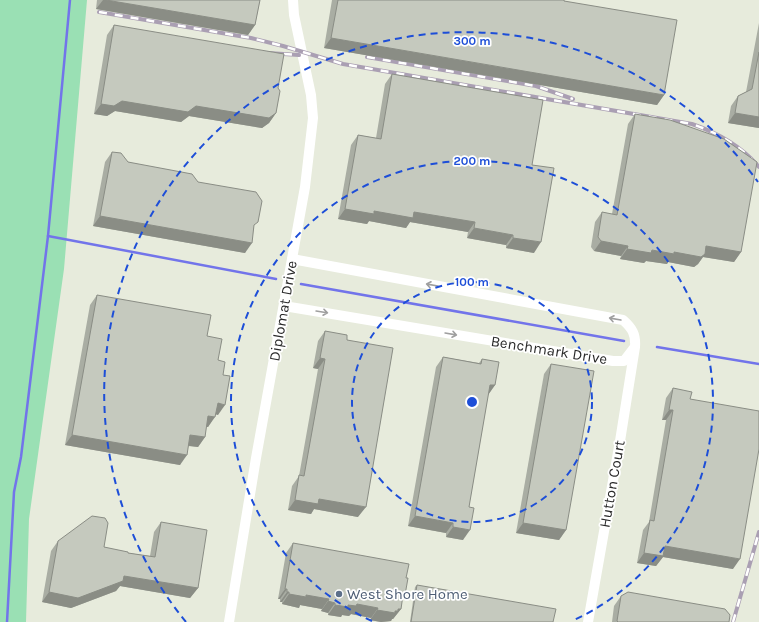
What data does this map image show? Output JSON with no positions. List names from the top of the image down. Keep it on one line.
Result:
{"streets":{"street":["Diplomat Drive","Benchmark Drive","Hutton Court"]},"crossings":[["Diplomat Drive","Benchmark Drive"],["Benchmark Drive","Hutton Court"]],"places":["West Shore Home"],"rings":["300 m","200 m","100 m"]}
